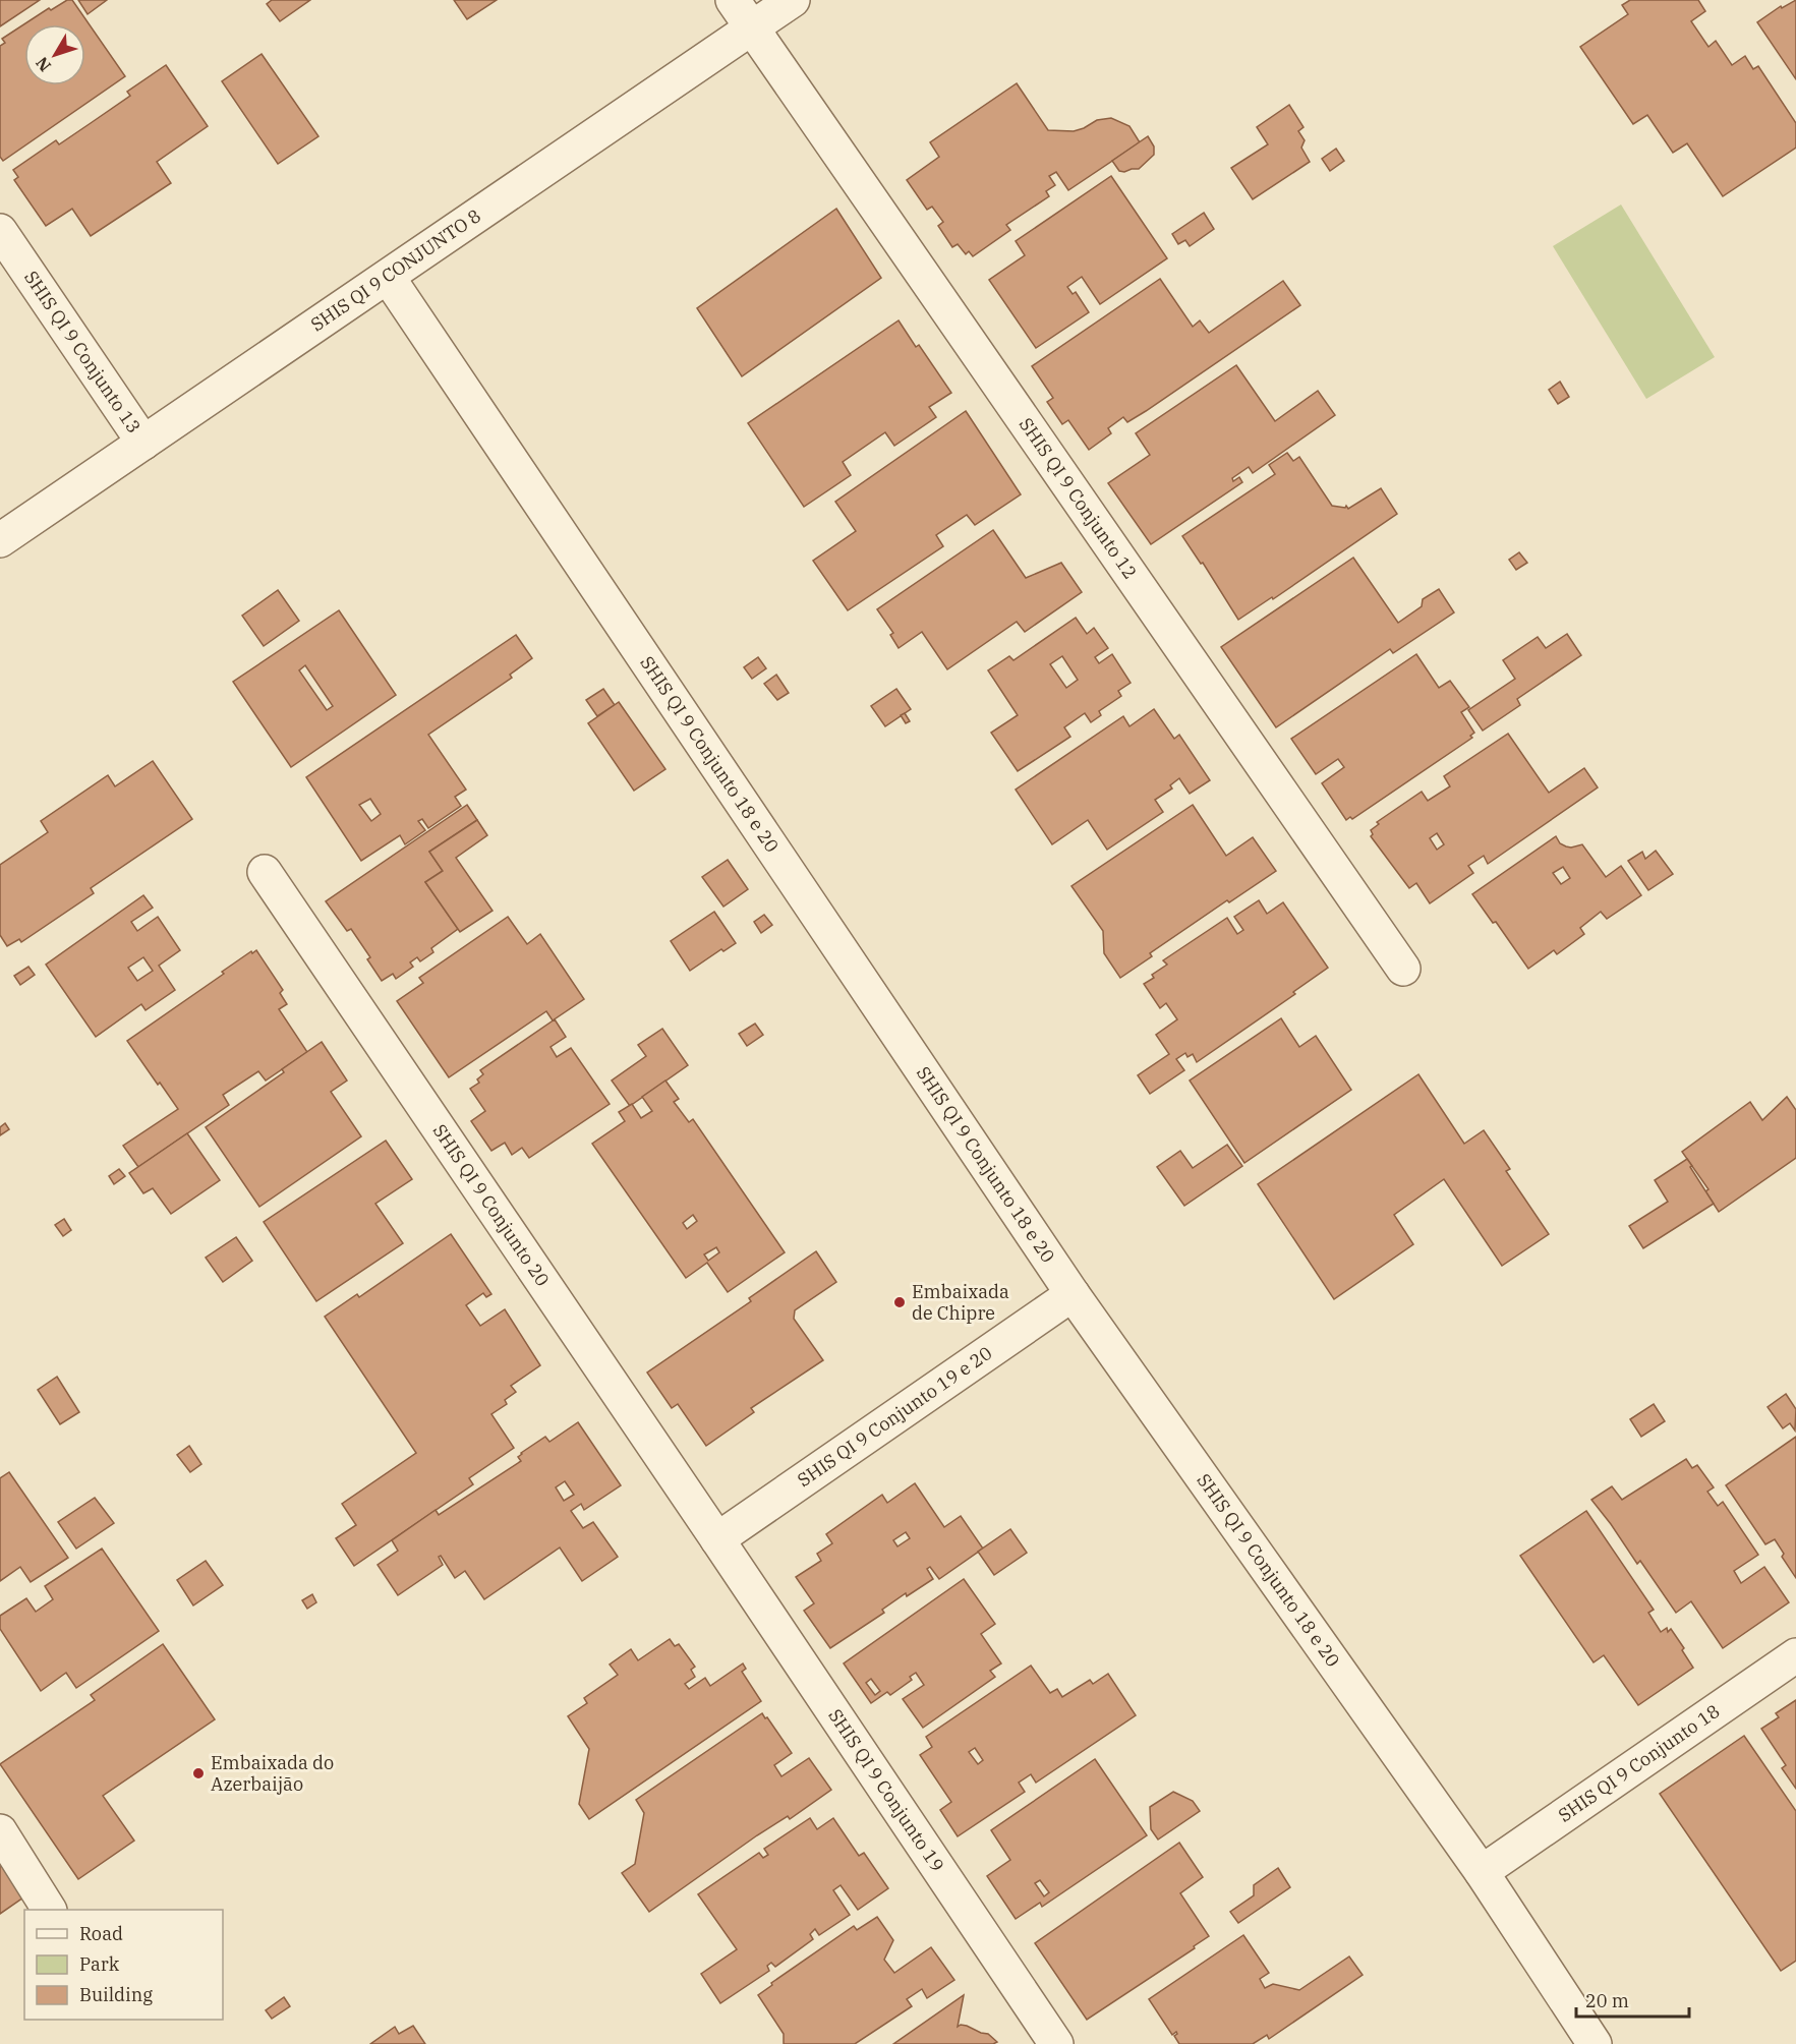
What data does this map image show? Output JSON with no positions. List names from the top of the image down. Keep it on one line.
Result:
{"streets":{"street":["SHIS QI 9 CONJUNTO 8","SHIS QI 9 Conjunto 13","SHIS QI 9 Conjunto 12","SHIS QI 9 Conjunto 18 e 20","SHIS QI 9 Conjunto 20","SHIS QI 9 Conjunto 19 e 20","SHIS QI 9 Conjunto 18","SHIS QI 9 Conjunto 19"]},"crossings":[["SHIS QI 9 CONJUNTO 8","SHIS QI 9 Conjunto 13"],["SHIS QI 9 CONJUNTO 8","SHIS QI 9 Conjunto 12"],["SHIS QI 9 CONJUNTO 8","SHIS QI 9 Conjunto 18 e 20"],["SHIS QI 9 Conjunto 18 e 20","SHIS QI 9 Conjunto 19 e 20"],["SHIS QI 9 Conjunto 18 e 20","SHIS QI 9 Conjunto 18"],["SHIS QI 9 Conjunto 20","SHIS QI 9 Conjunto 19 e 20"],["SHIS QI 9 Conjunto 20","SHIS QI 9 Conjunto 19"],["SHIS QI 9 Conjunto 19 e 20","SHIS QI 9 Conjunto 19"]],"places":["Embaixada de Chipre","Embaixada do Azerbaijão"],"legend":["Road","Park","Building"],"scale_bar":"20 m","north":"bottom left"}
